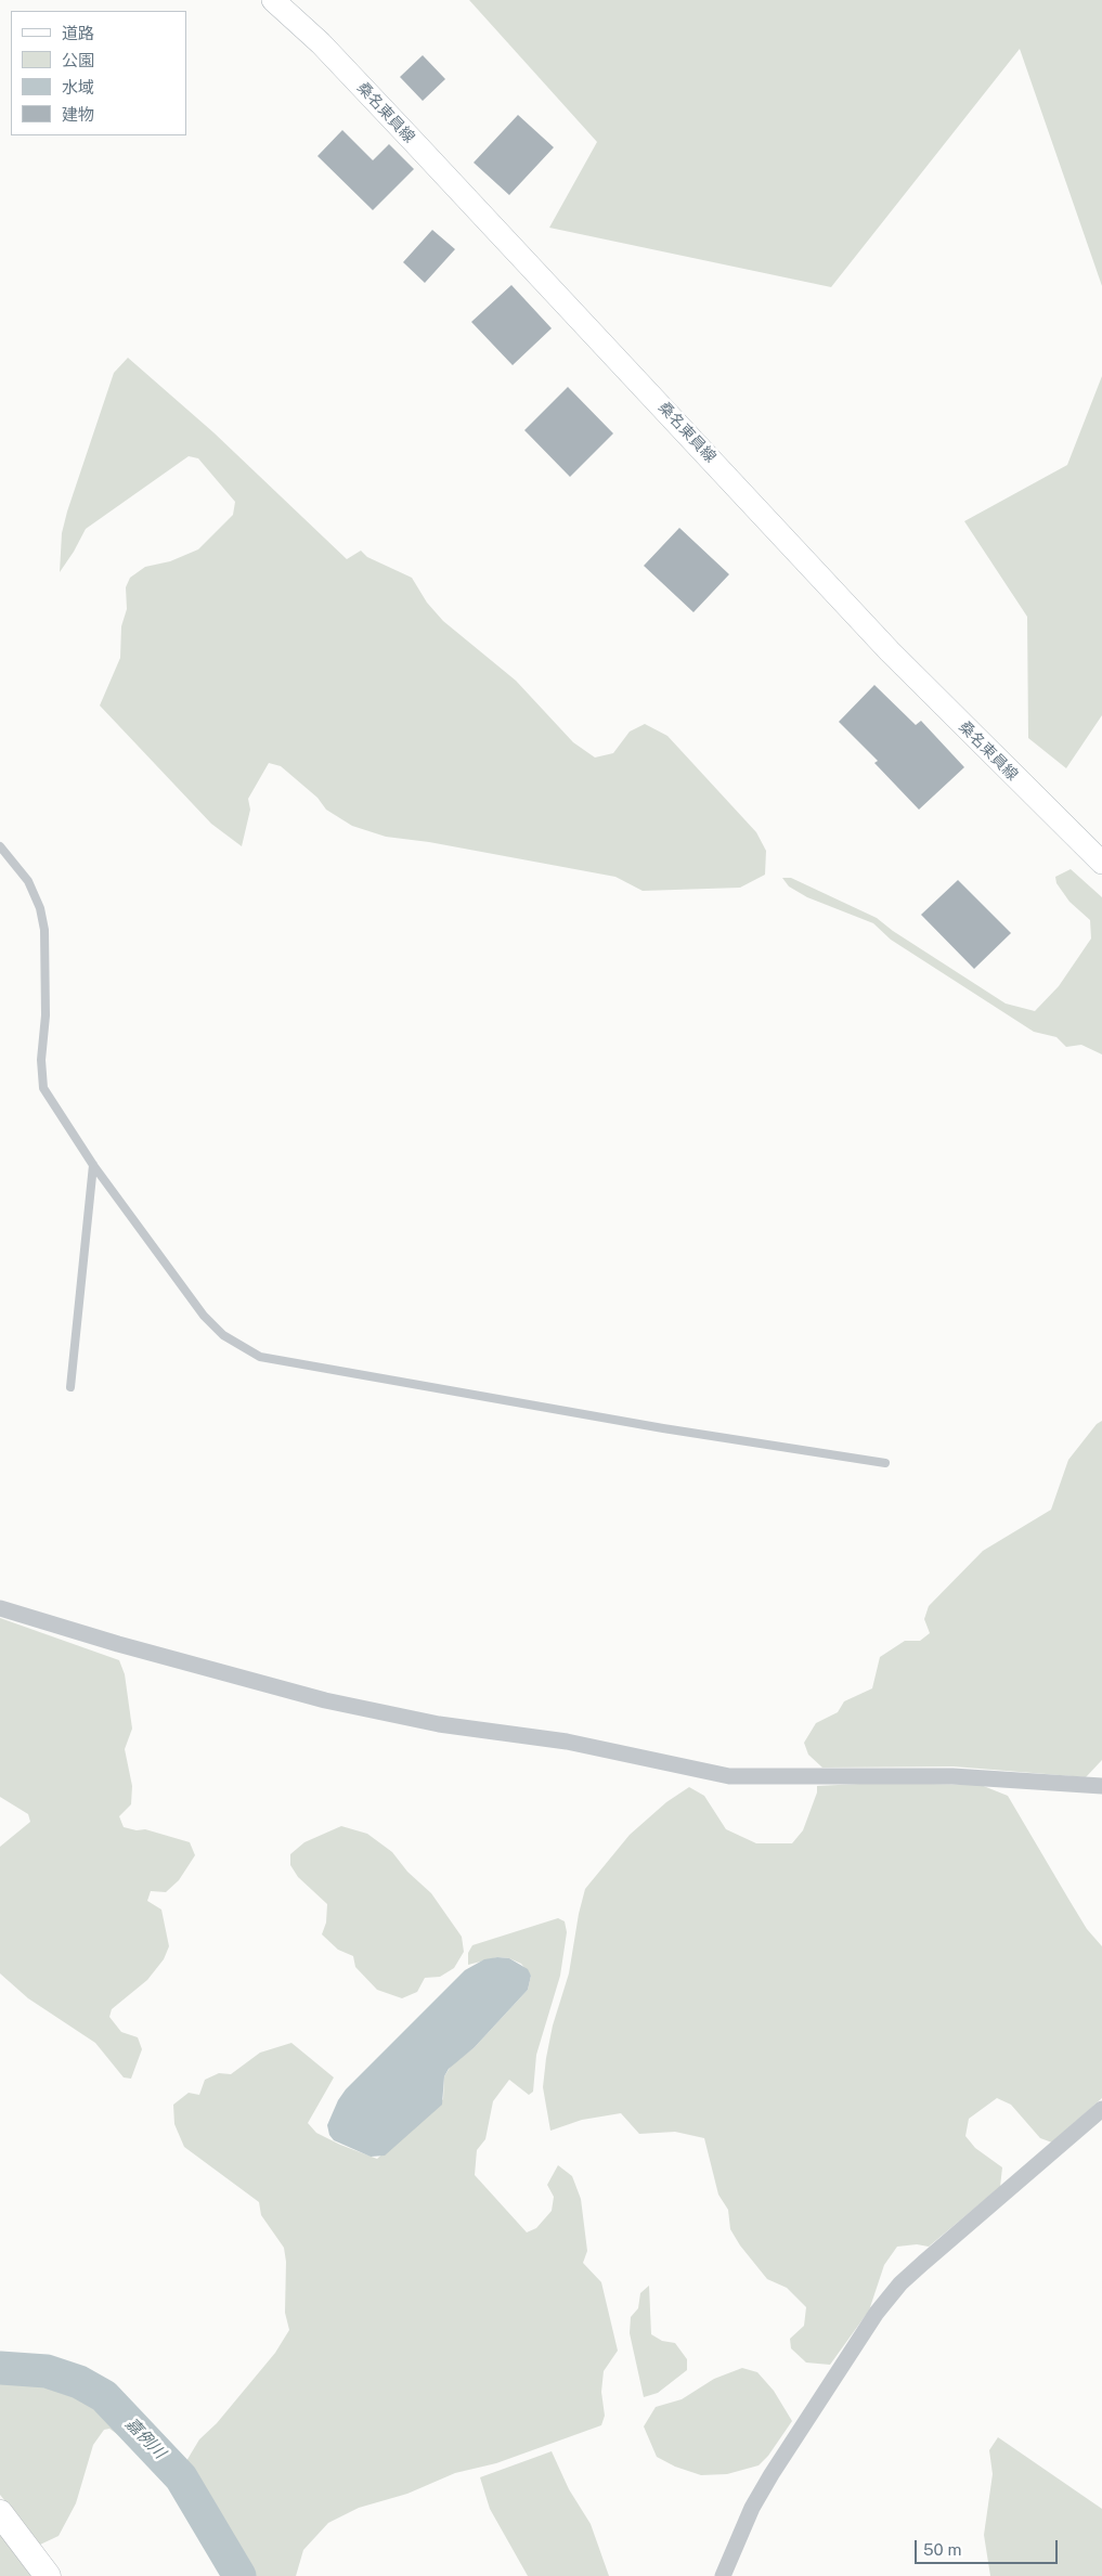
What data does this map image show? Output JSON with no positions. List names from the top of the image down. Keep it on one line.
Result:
{"streets":{"main road":["桑名東員線"]},"water":["嘉例川"],"legend":["道路","公園","水域","建物"],"scale_bar":"50 m"}
